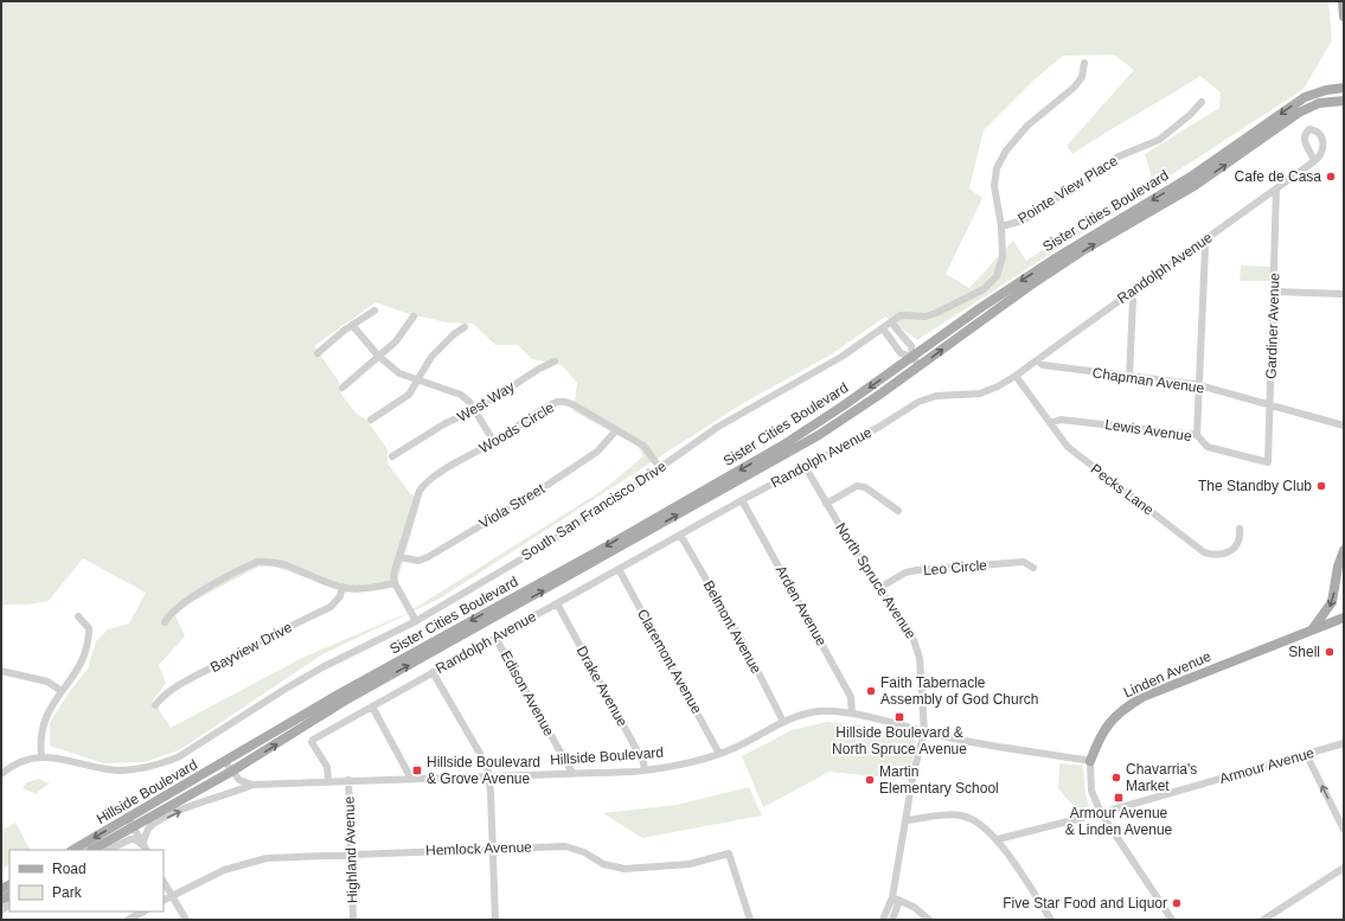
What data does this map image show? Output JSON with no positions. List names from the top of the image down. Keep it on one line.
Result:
{"streets":{"main road":["Sister Cities Boulevard","Linden Avenue","Hillside Boulevard"],"street":["Pointe View Place","Randolph Avenue","Gardiner Avenue","Chapman Avenue","West Way","Woods Circle","Lewis Avenue","Pecks Lane","Viola Street","South San Francisco Drive","Leo Circle","North Spruce Avenue","Arden Avenue","Belmont Avenue","Bayview Drive","Claremont Avenue","Drake Avenue","Edison Avenue","Armour Avenue","Hemlock Avenue","Highland Avenue"]},"crossings":[["Pointe View Place","South San Francisco Drive"],["Sister Cities Boulevard","Hillside Boulevard"],["Randolph Avenue","Gardiner Avenue"],["Randolph Avenue","Chapman Avenue"],["Randolph Avenue","Pecks Lane"],["Randolph Avenue","North Spruce Avenue"],["Randolph Avenue","Arden Avenue"],["Randolph Avenue","Belmont Avenue"],["Randolph Avenue","Claremont Avenue"],["Randolph Avenue","Drake Avenue"],["Randolph Avenue","Edison Avenue"],["Randolph Avenue","Highland Avenue"],["Gardiner Avenue","Chapman Avenue"],["Gardiner Avenue","Lewis Avenue"],["Woods Circle","Viola Street"],["Woods Circle","South San Francisco Drive"],["Lewis Avenue","Pecks Lane"],["Leo Circle","North Spruce Avenue"],["North Spruce Avenue","Hillside Boulevard"],["Arden Avenue","Hillside Boulevard"],["Belmont Avenue","Hillside Boulevard"],["Claremont Avenue","Hillside Boulevard"],["Linden Avenue","Hillside Boulevard"],["Linden Avenue","Armour Avenue"],["Drake Avenue","Hillside Boulevard"],["Edison Avenue","Hillside Boulevard"],["Hillside Boulevard","Highland Avenue"],["Hemlock Avenue","Highland Avenue"]],"places":{"other":["Cafe de Casa","The Standby Club","Shell","Faith Tabernacle Assembly of God Church","Chavarria's Market","Martin Elementary School","Five Star Food and Liquor"],"transit":["Hillside Boulevard & North Spruce Avenue","Hillside Boulevard & Grove Avenue","Armour Avenue & Linden Avenue"]},"legend":["Road","Park"]}
